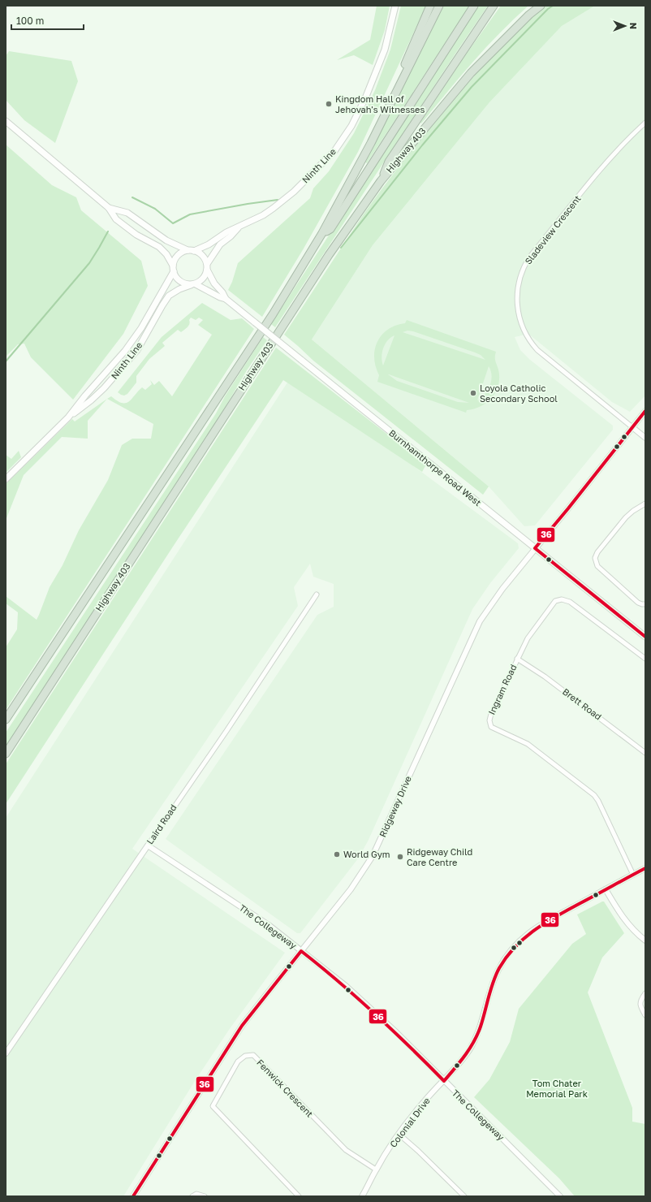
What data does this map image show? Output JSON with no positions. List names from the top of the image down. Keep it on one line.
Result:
{"streets":{"highway":["Highway 403"],"main road":["Ninth Line","Burnhamthorpe Road West"],"street":["Sladeview Crescent","Ingram Road","Brett Road","Ridgeway Drive","Laird Road","The Collegeway","Fenwick Crescent","Colonial Drive"]},"crossings":[["Ninth Line","Burnhamthorpe Road West"],["Sladeview Crescent","Ridgeway Drive"],["Burnhamthorpe Road West","Ridgeway Drive"],["Ingram Road","Brett Road"],["Ingram Road","Colonial Drive"],["Ridgeway Drive","The Collegeway"],["Laird Road","The Collegeway"],["The Collegeway","Colonial Drive"],["Fenwick Crescent","Colonial Drive"]],"parks":["Tom Chater Memorial Park"],"places":["Kingdom Hall of Jehovah's Witnesses","Loyola Catholic Secondary School","World Gym","Ridgeway Child Care Centre"],"lines":["transit line 36"],"scale_bar":"100 m","north":"right"}
